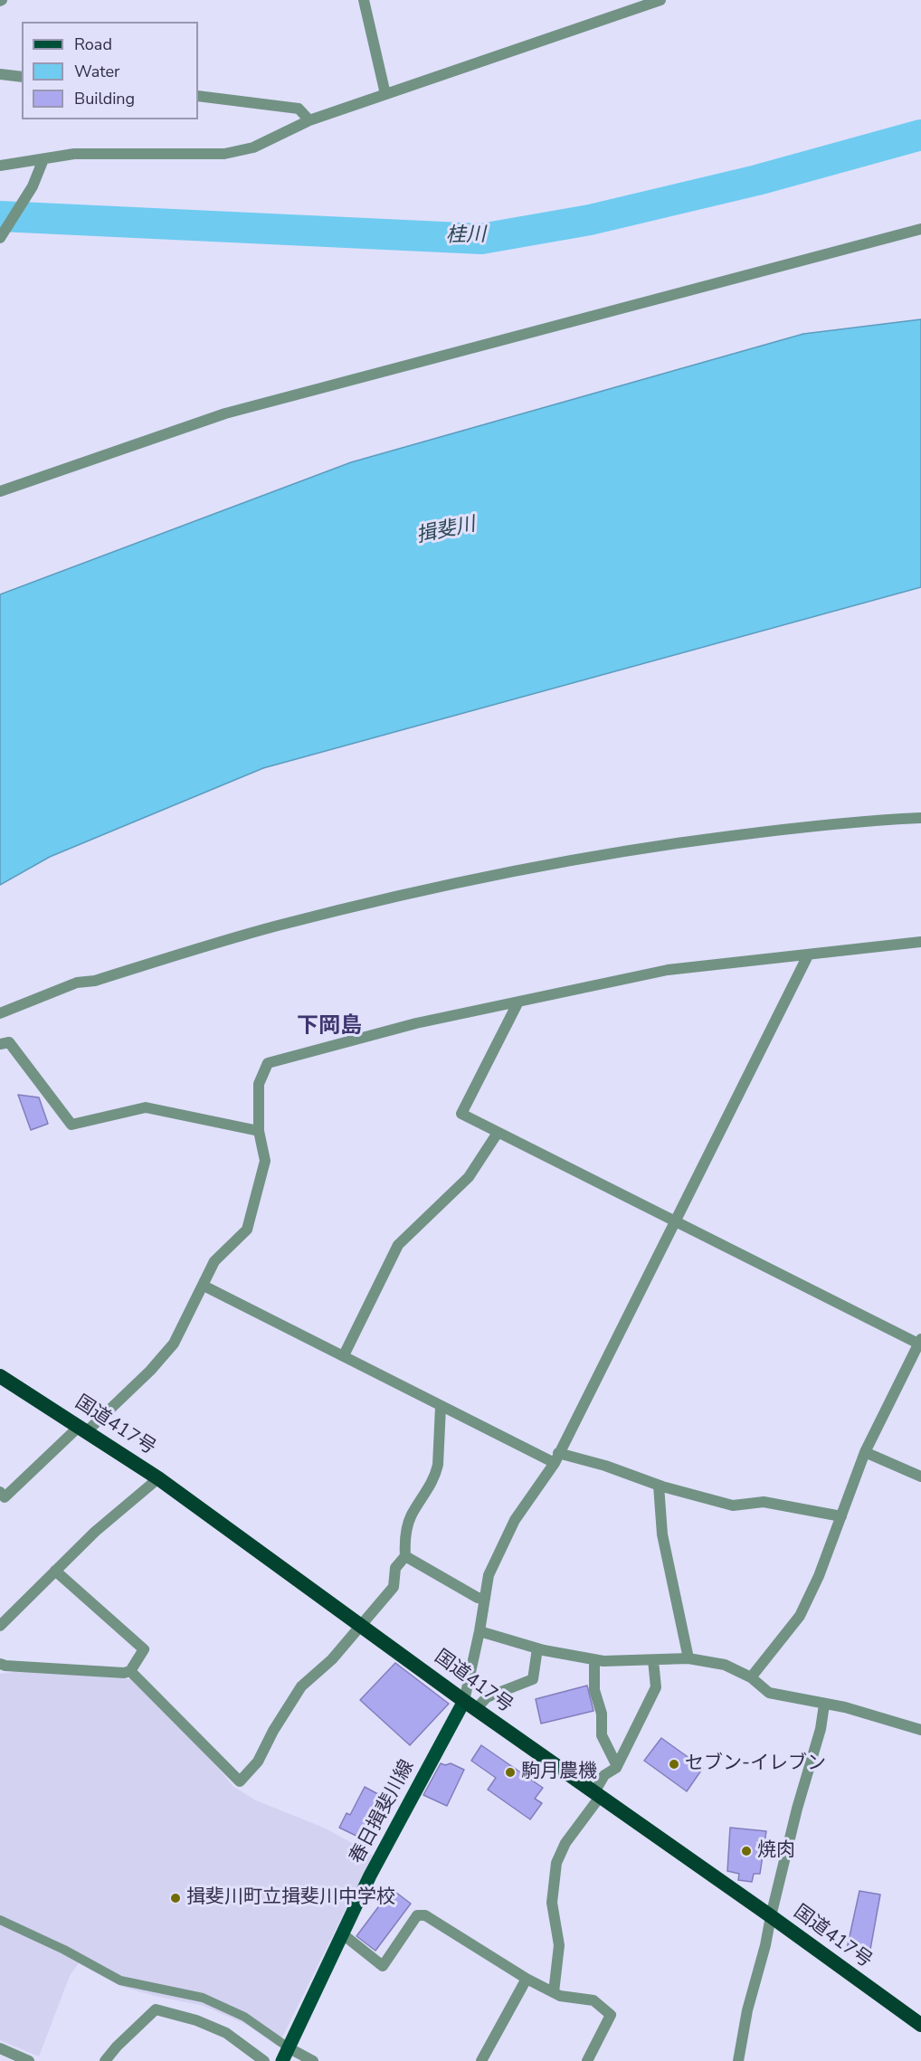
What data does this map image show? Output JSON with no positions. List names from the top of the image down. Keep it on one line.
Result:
{"streets":{"highway":["国道417号"],"main road":["春日揖斐川線"]},"crossings":[["国道417号","春日揖斐川線"]],"districts":["下岡島"],"water":["桂川","揖斐川"],"places":["セブン-イレブン","駒月農機","焼肉","揖斐川町立揖斐川中学校"],"legend":["Road","Water","Building"]}
